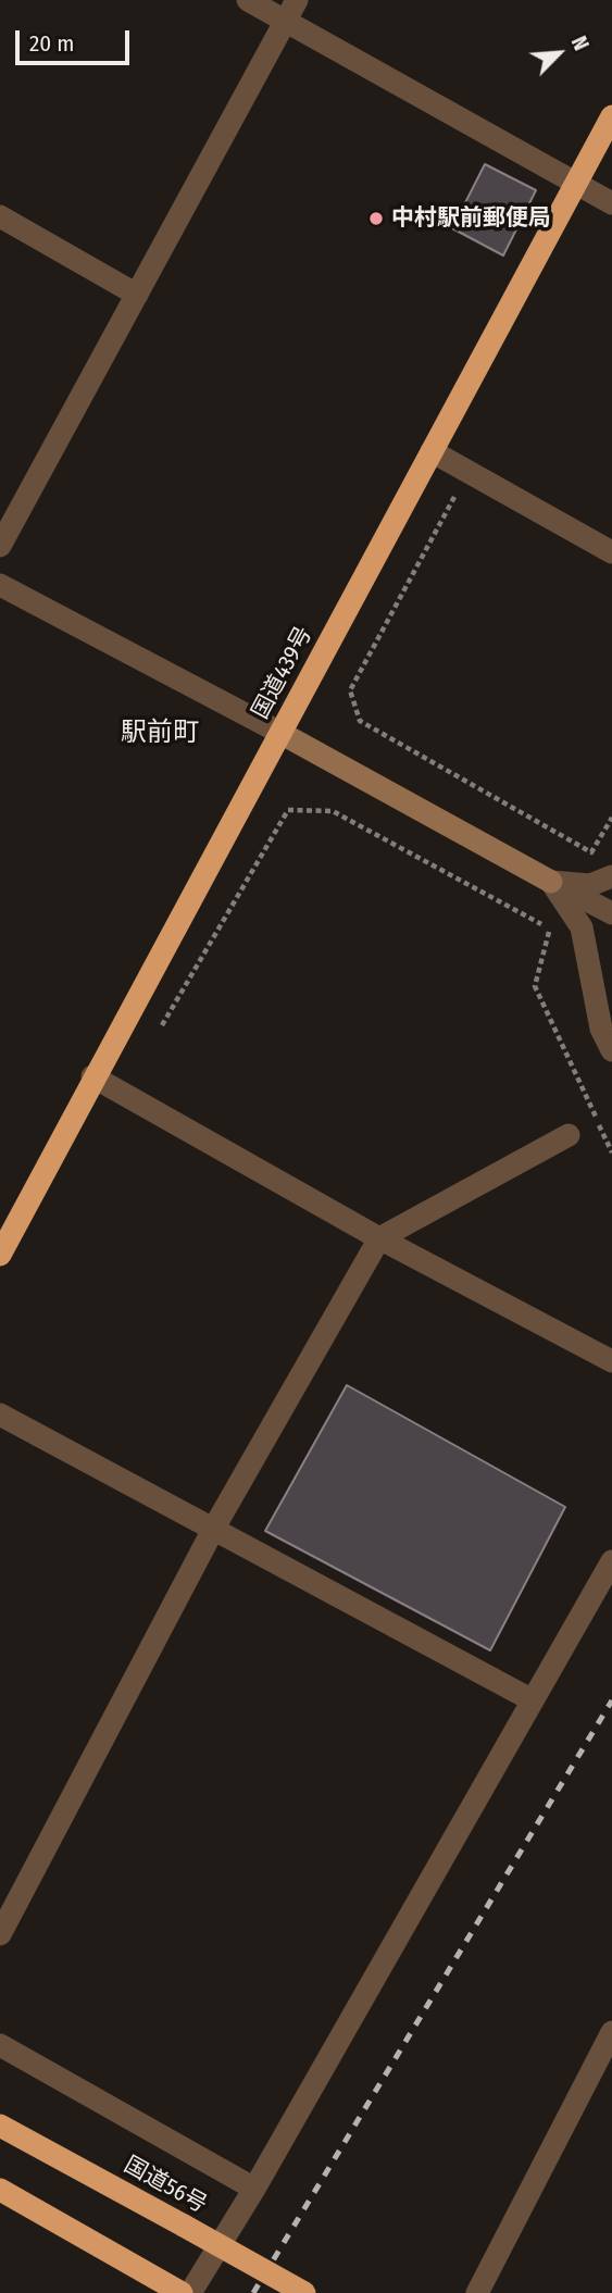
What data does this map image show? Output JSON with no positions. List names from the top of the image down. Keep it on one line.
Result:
{"streets":{"highway":["国道439号","国道56号"]},"districts":["駅前町"],"places":["中村駅前郵便局"],"scale_bar":"20 m","north":"top right"}
